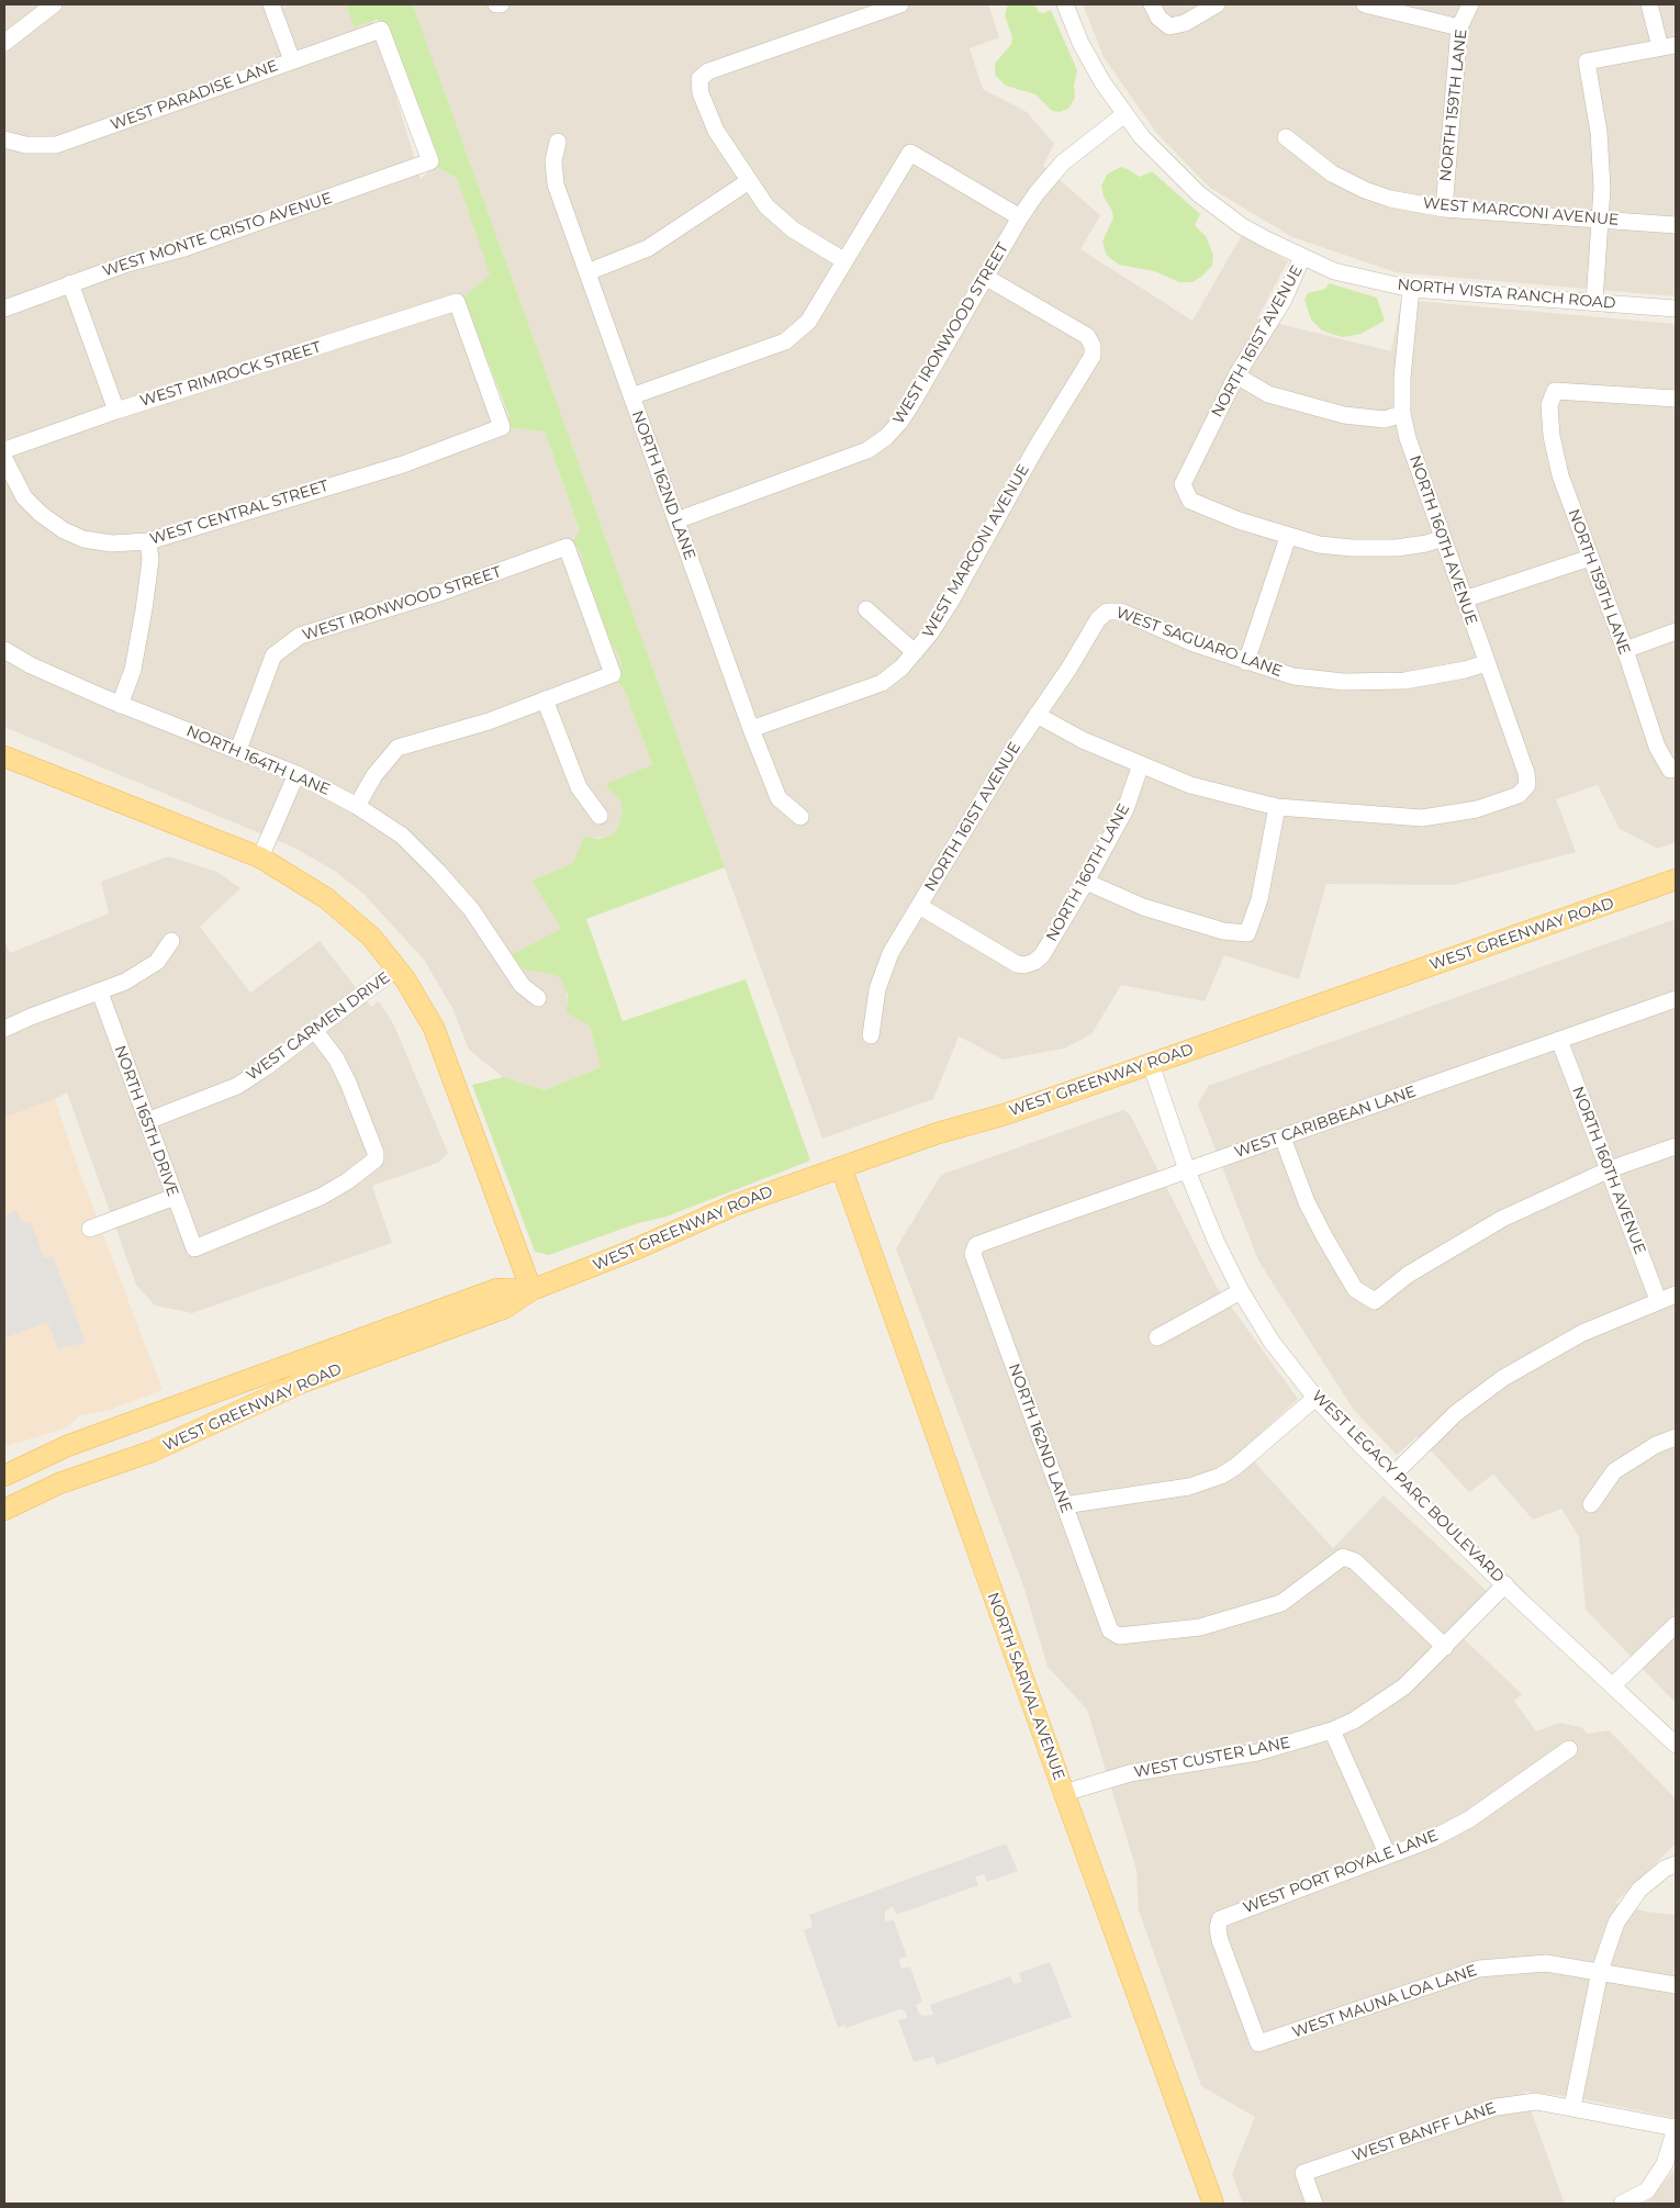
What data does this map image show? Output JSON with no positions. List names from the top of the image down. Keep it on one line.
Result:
{"streets":{"main road":["WEST GREENWAY ROAD","NORTH SARIVAL AVENUE"],"street":["WEST PARADISE LANE","NORTH 159TH LANE","WEST MARCONI AVENUE","WEST MONTE CRISTO AVENUE","NORTH VISTA RANCH ROAD","WEST IRONWOOD STREET","NORTH 161ST AVENUE","WEST RIMROCK STREET","NORTH 162ND LANE","WEST CENTRAL STREET","NORTH 160TH AVENUE","WEST SAGUARO LANE","NORTH 164TH LANE","NORTH 160TH LANE","WEST CARMEN DRIVE","NORTH 165TH DRIVE","WEST CARIBBEAN LANE","WEST LEGACY PARC BOULEVARD","WEST CUSTER LANE","WEST PORT ROYALE LANE","WEST MAUNA LOA LANE","WEST BANFF LANE"]},"crossings":[["WEST PARADISE LANE","WEST MONTE CRISTO AVENUE"],["NORTH 159TH LANE","WEST MARCONI AVENUE"],["WEST MARCONI AVENUE","WEST IRONWOOD STREET"],["WEST MARCONI AVENUE","NORTH 162ND LANE"],["NORTH VISTA RANCH ROAD","WEST IRONWOOD STREET"],["NORTH VISTA RANCH ROAD","NORTH 161ST AVENUE"],["NORTH VISTA RANCH ROAD","NORTH 160TH AVENUE"],["WEST IRONWOOD STREET","NORTH 162ND LANE"],["WEST IRONWOOD STREET","NORTH 164TH LANE"],["NORTH 161ST AVENUE","WEST SAGUARO LANE"],["NORTH 161ST AVENUE","NORTH 160TH LANE"],["WEST RIMROCK STREET","WEST CENTRAL STREET"],["NORTH 162ND LANE","WEST CARIBBEAN LANE"],["NORTH 162ND LANE","WEST CUSTER LANE"],["NORTH 160TH AVENUE","WEST SAGUARO LANE"],["NORTH 160TH AVENUE","WEST CARIBBEAN LANE"],["WEST GREENWAY ROAD","WEST LEGACY PARC BOULEVARD"],["WEST GREENWAY ROAD","NORTH SARIVAL AVENUE"],["WEST CARMEN DRIVE","NORTH 165TH DRIVE"],["WEST CARIBBEAN LANE","WEST LEGACY PARC BOULEVARD"],["WEST LEGACY PARC BOULEVARD","WEST CUSTER LANE"],["NORTH SARIVAL AVENUE","WEST CUSTER LANE"],["WEST PORT ROYALE LANE","WEST MAUNA LOA LANE"]]}
